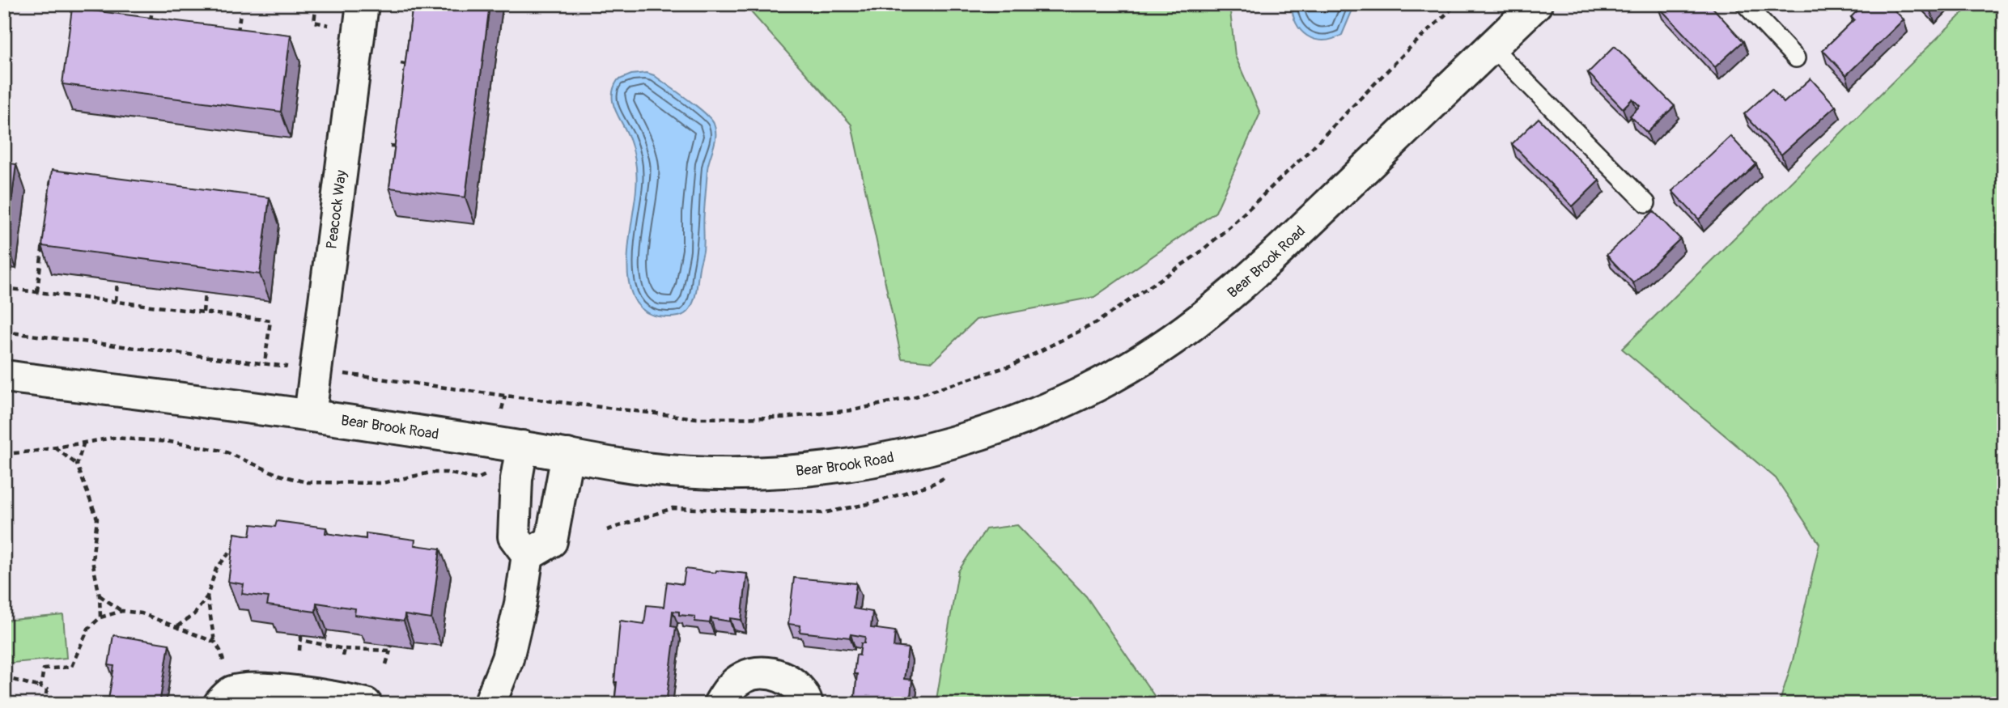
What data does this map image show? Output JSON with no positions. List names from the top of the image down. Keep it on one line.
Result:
{"streets":{"street":["Peacock Way","Bear Brook Road"]},"crossings":[["Peacock Way","Bear Brook Road"]]}
